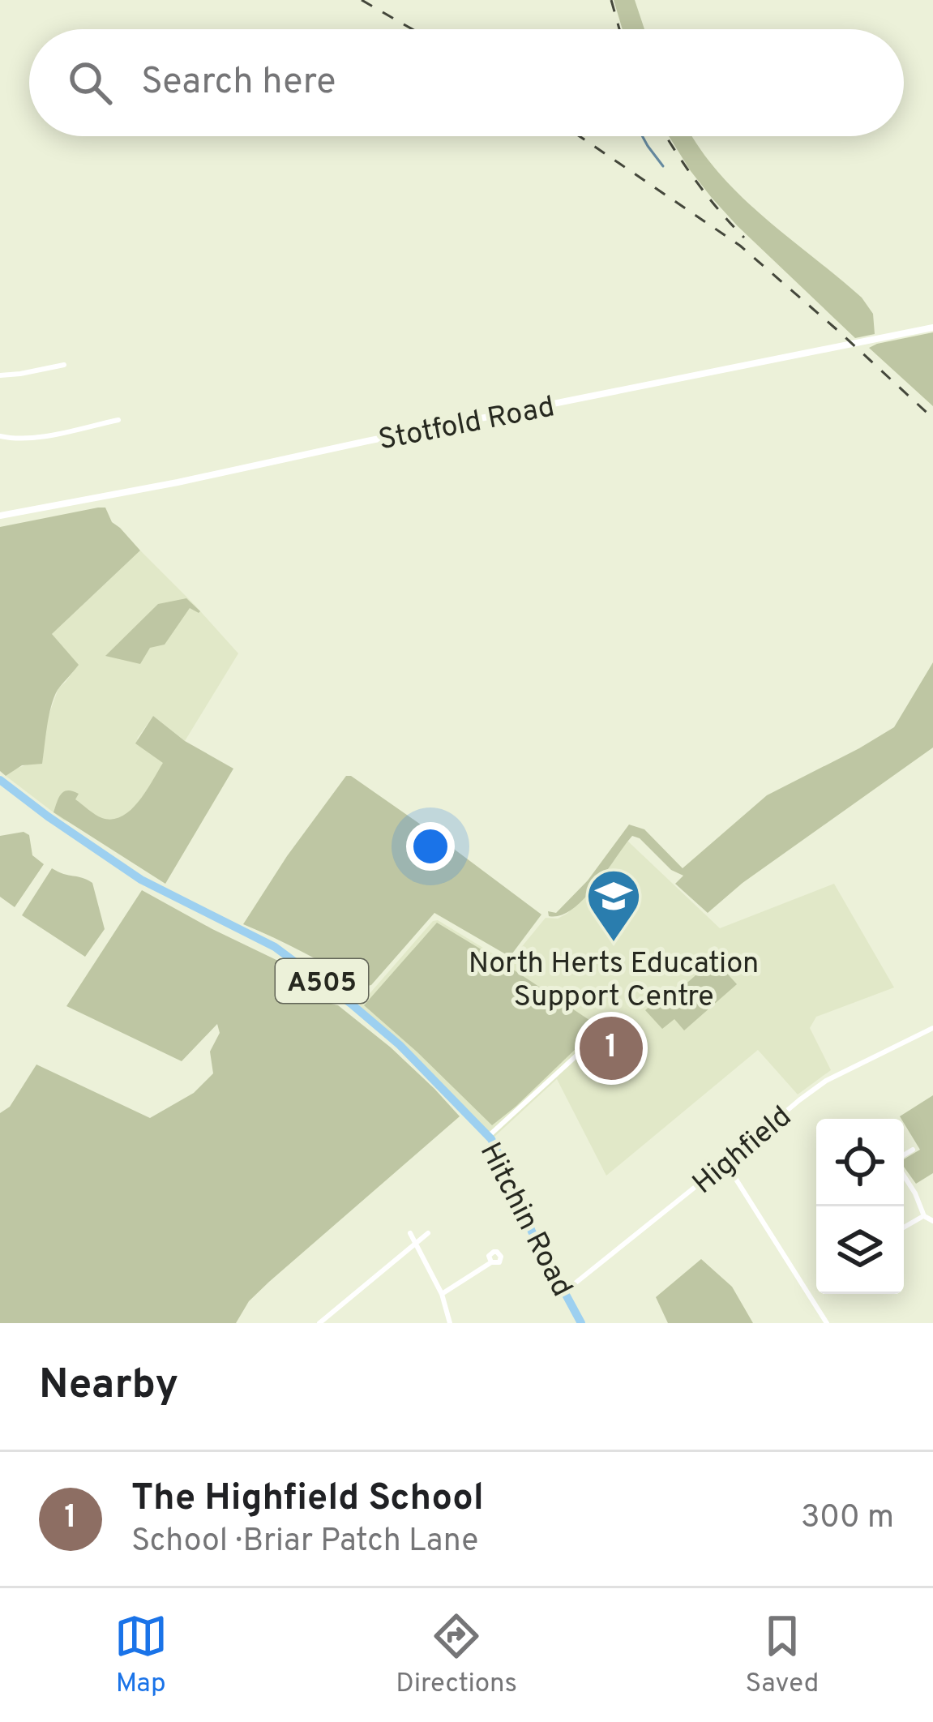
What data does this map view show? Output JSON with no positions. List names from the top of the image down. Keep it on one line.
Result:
{"streets":{"main road":["A505","Hitchin Road"],"street":["Stotfold Road","Highfield"]},"crossings":[["Highfield","Hitchin Road"]],"places":{"school or university":["North Herts Education Support Centre"]},"page":{"search":"Search here","pins":"1","heading":"Nearby","list":[{"mark":"1","name":"The Highfield School","note":"School · Briar Patch Lane","value":"300 m"}],"nav":["Map","Directions","Saved"]}}
